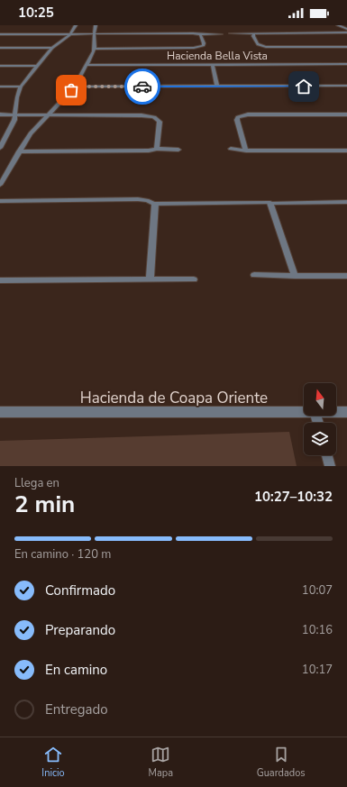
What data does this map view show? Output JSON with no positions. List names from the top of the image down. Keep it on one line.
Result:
{"streets":{"street":["Hacienda Bella Vista","Hacienda de Coapa Oriente"]},"north":"top","page":{"status":"10:25","heading":["2 min","Llega en","10:27–10:32"],"bar":"En camino · 120 m","list":[["Confirmado","10:07"],["Preparando","10:16"],["En camino","10:17"],"Entregado"],"tabs":["Inicio","Mapa","Guardados"]}}
